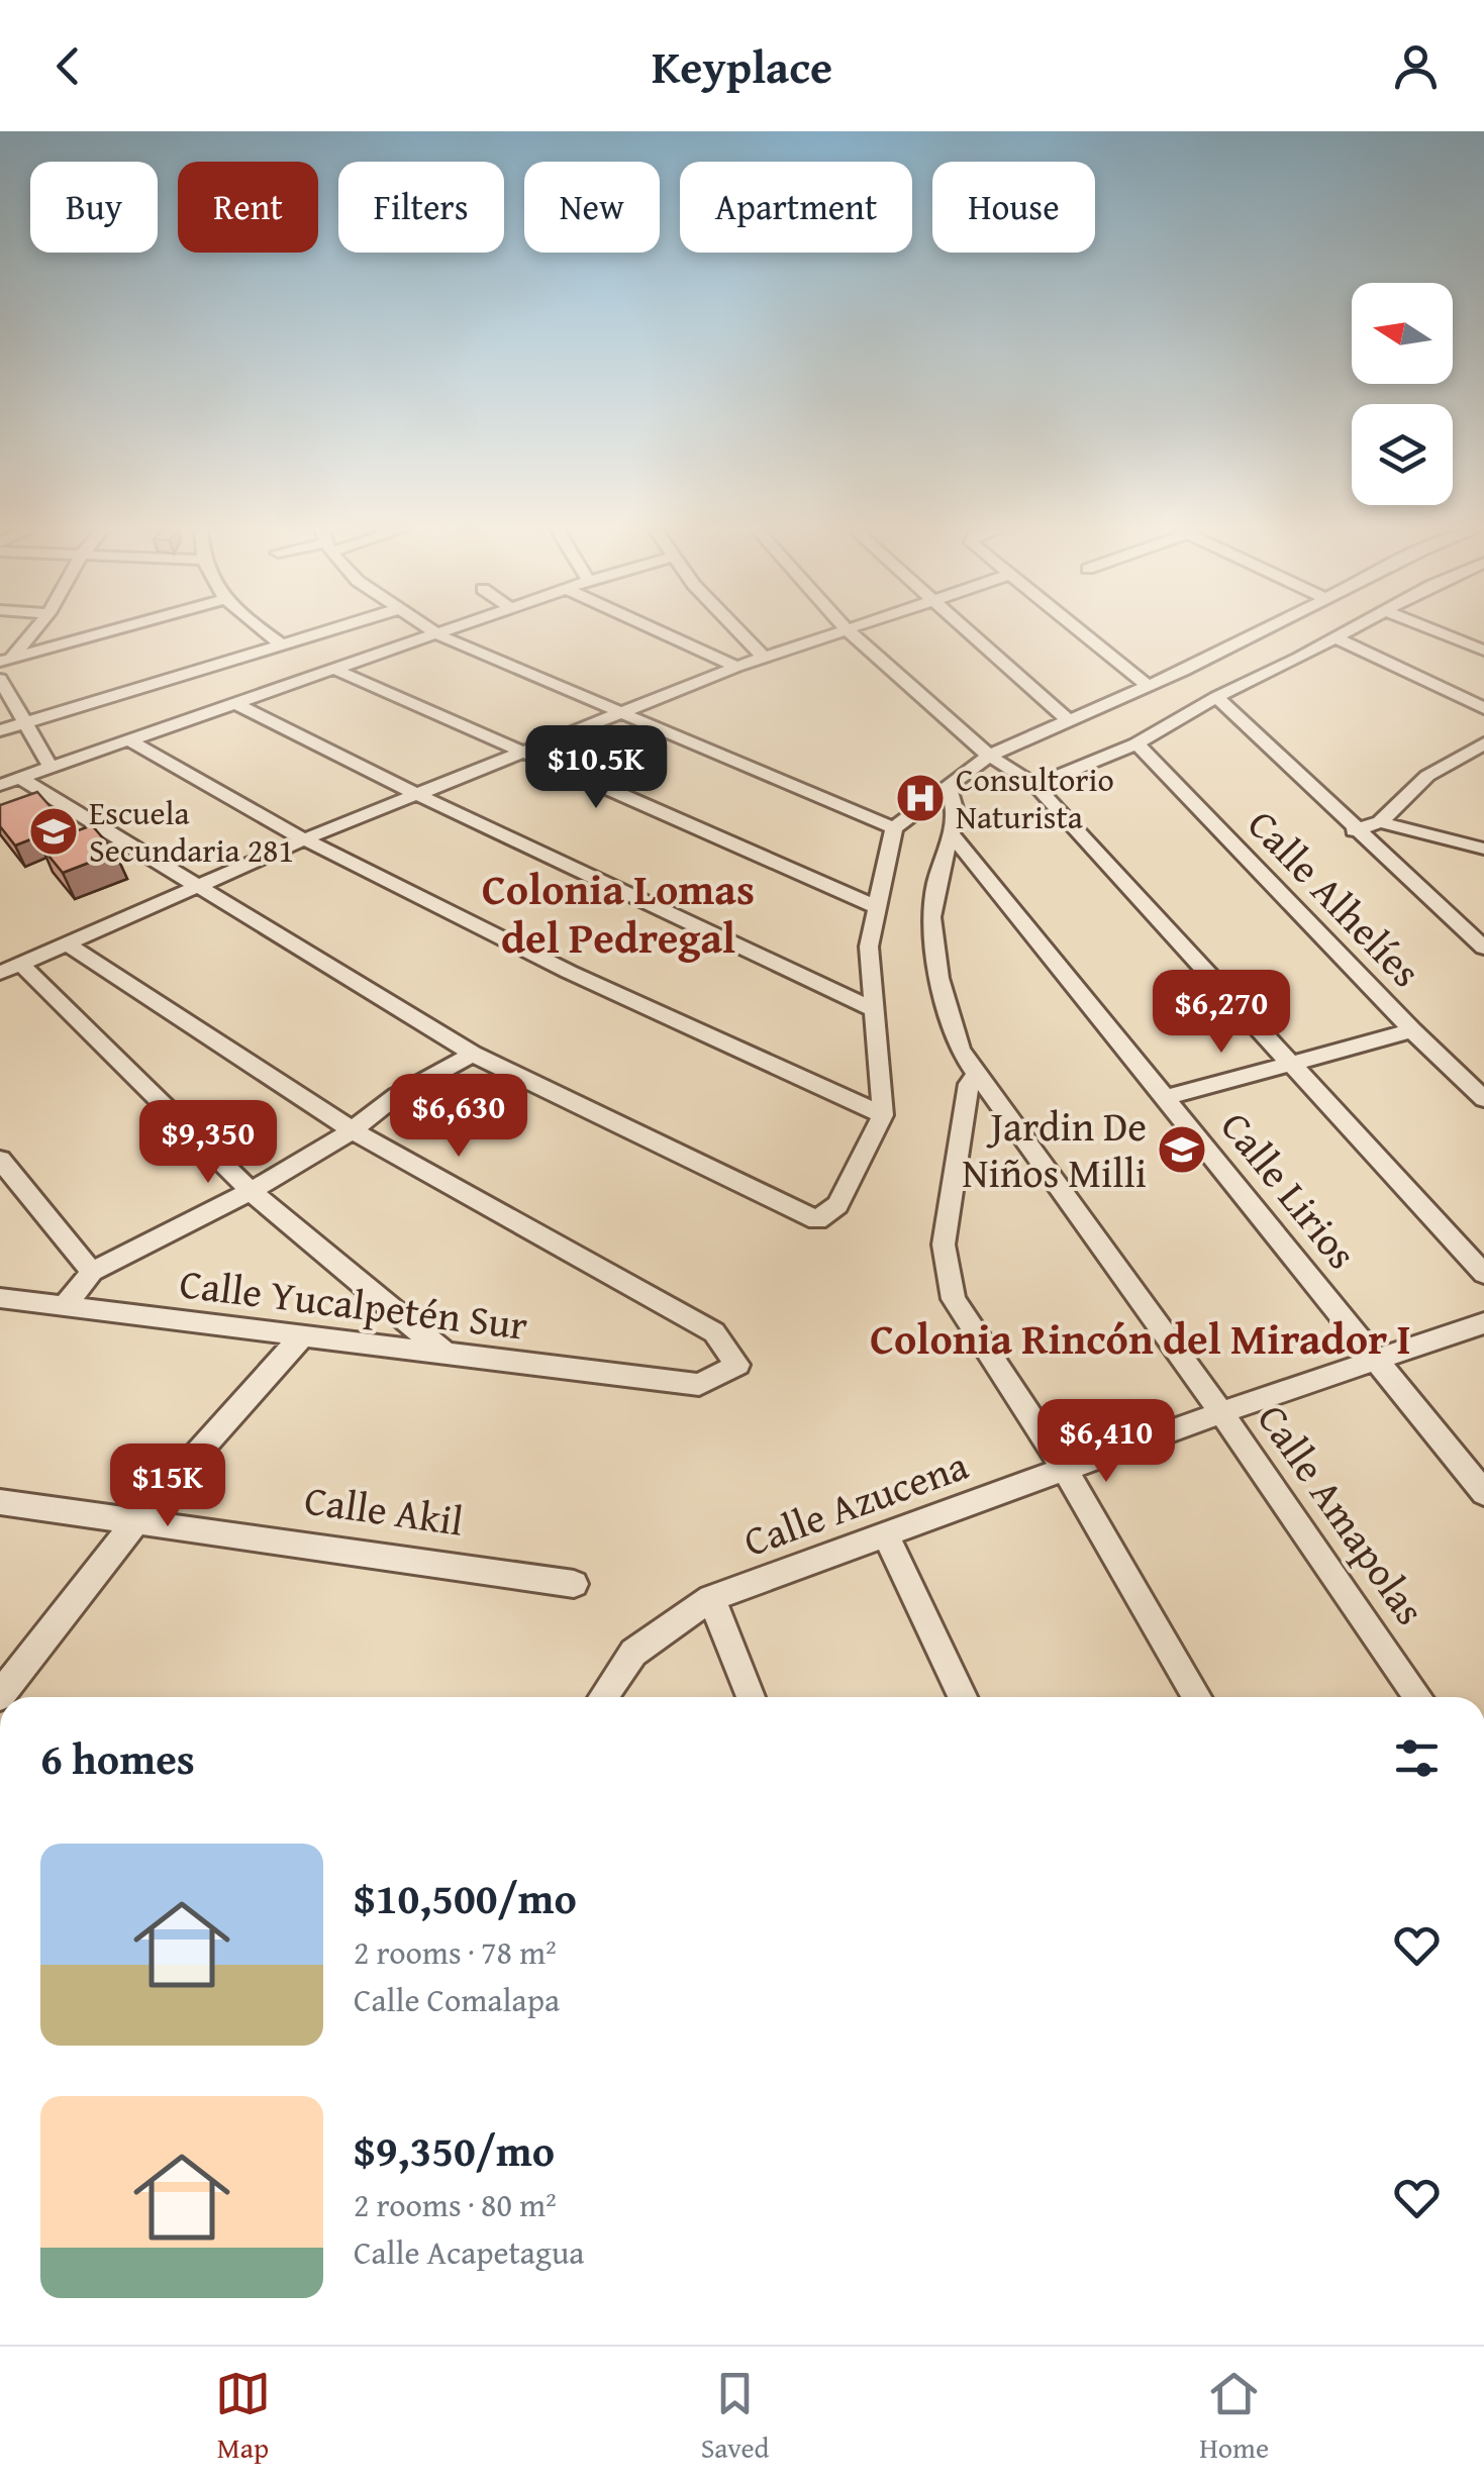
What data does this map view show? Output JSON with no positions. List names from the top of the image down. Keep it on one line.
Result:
{"streets":{"street":["Calle Alhelíes","Calle Lirios","Calle Yucalpetén Sur","Calle Azucena","Calle Akil","Calle Amapolas"]},"crossings":[["Calle Lirios","Calle Azucena"],["Calle Lirios","Calle Amapolas"],["Calle Azucena","Calle Amapolas"]],"districts":["Colonia Lomas del Pedregal","Colonia Rincón del Mirador I"],"places":{"hospital":["Consultorio Naturista"],"school or university":["Escuela Secundaria 281","Jardin De Niños Milli"]},"north":"left","page":{"header":"Keyplace","chip":["Buy","Rent","Filters","New","Apartment","House"],"price":["$10.5K","$6,270","$6,630","$9,350","$6,410","$15K"],"heading":"6 homes","list":[{"name":"$10,500/mo","note":"2 rooms · 78 m² · Calle Comalapa"},{"name":"$9,350/mo","note":"2 rooms · 80 m² · Calle Acapetagua"}],"tabs":["Map","Saved","Home"]}}
